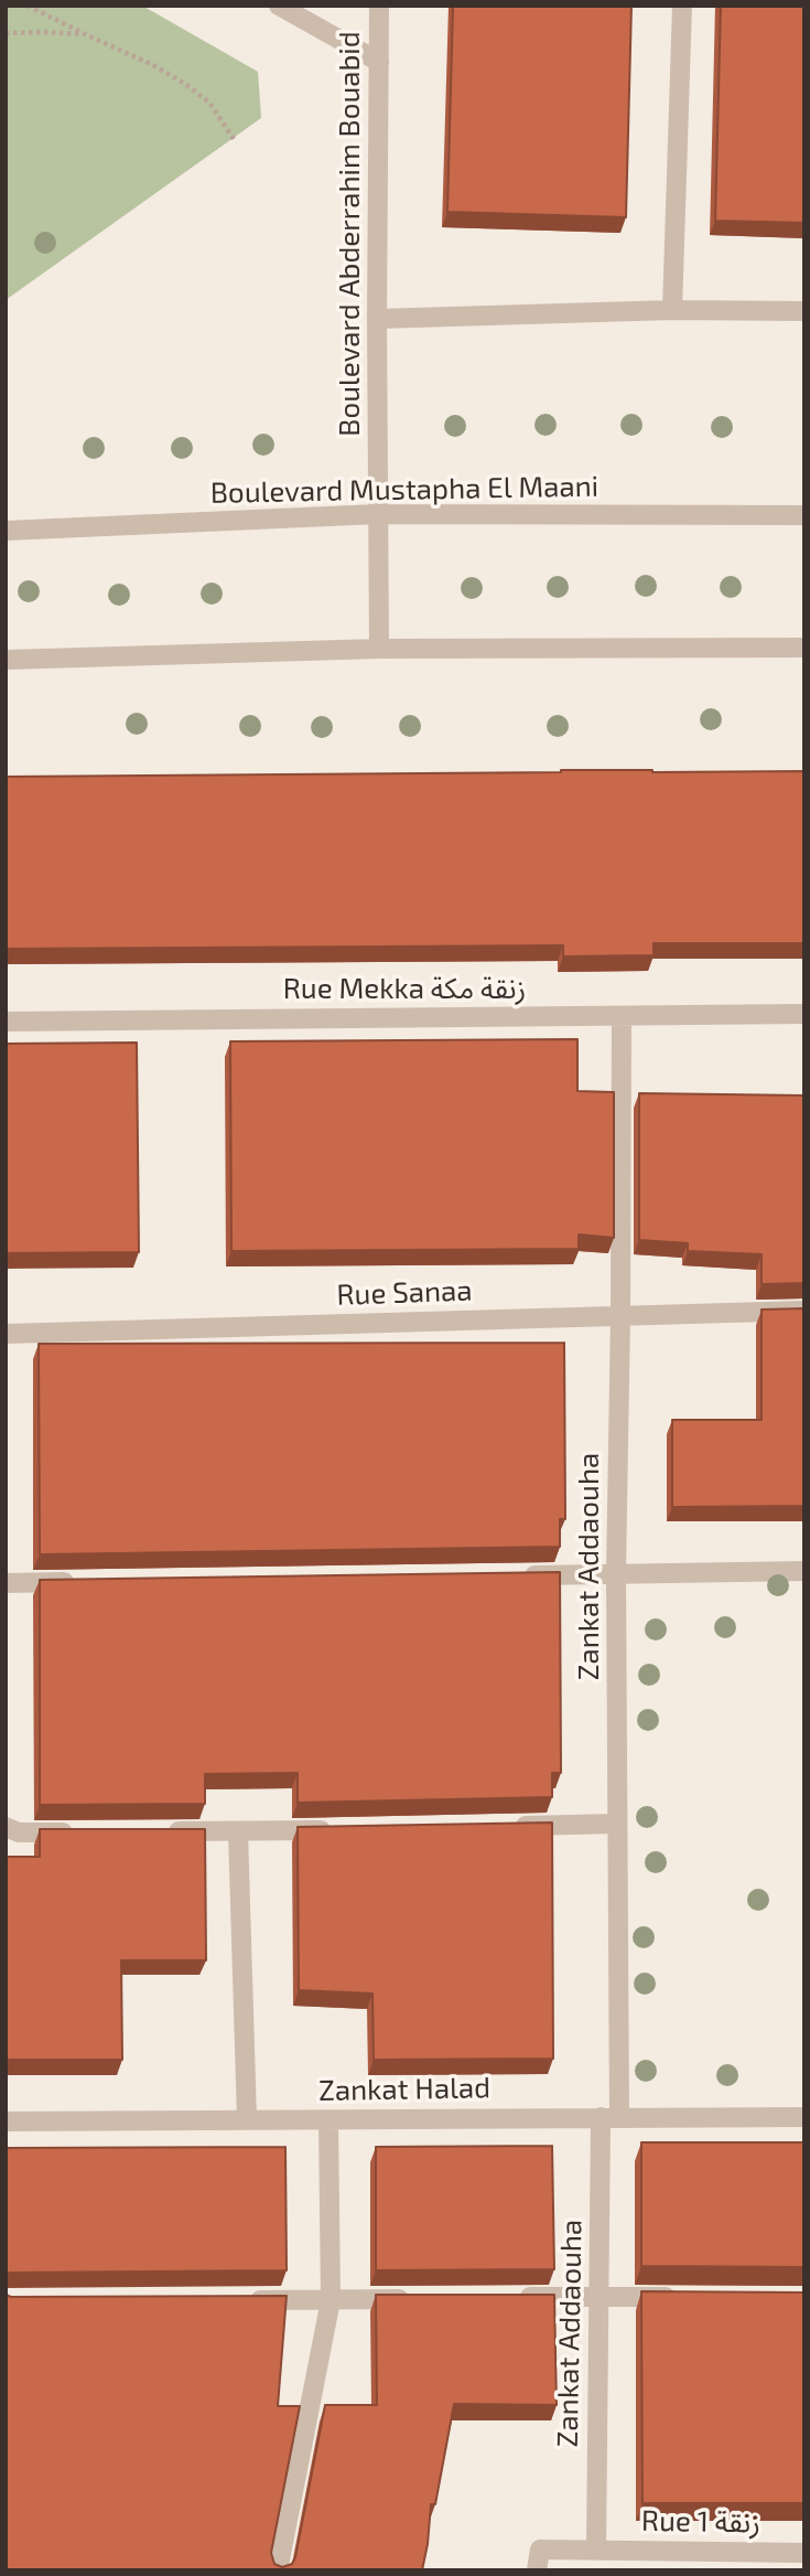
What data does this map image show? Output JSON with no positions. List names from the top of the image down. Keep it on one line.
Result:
{"streets":{"street":["Boulevard Abderrahim Bouabid","Boulevard Mustapha El Maani","Rue Mekka زنقة مكة","Rue Sanaa","Zankat Addaouha","Zankat Halad","Rue 1 زنقة"]},"crossings":[["Boulevard Abderrahim Bouabid","Boulevard Mustapha El Maani"],["Rue Mekka زنقة مكة","Zankat Addaouha"],["Rue Sanaa","Zankat Addaouha"],["Zankat Addaouha","Zankat Halad"],["Zankat Addaouha","Rue 1 زنقة"]]}
